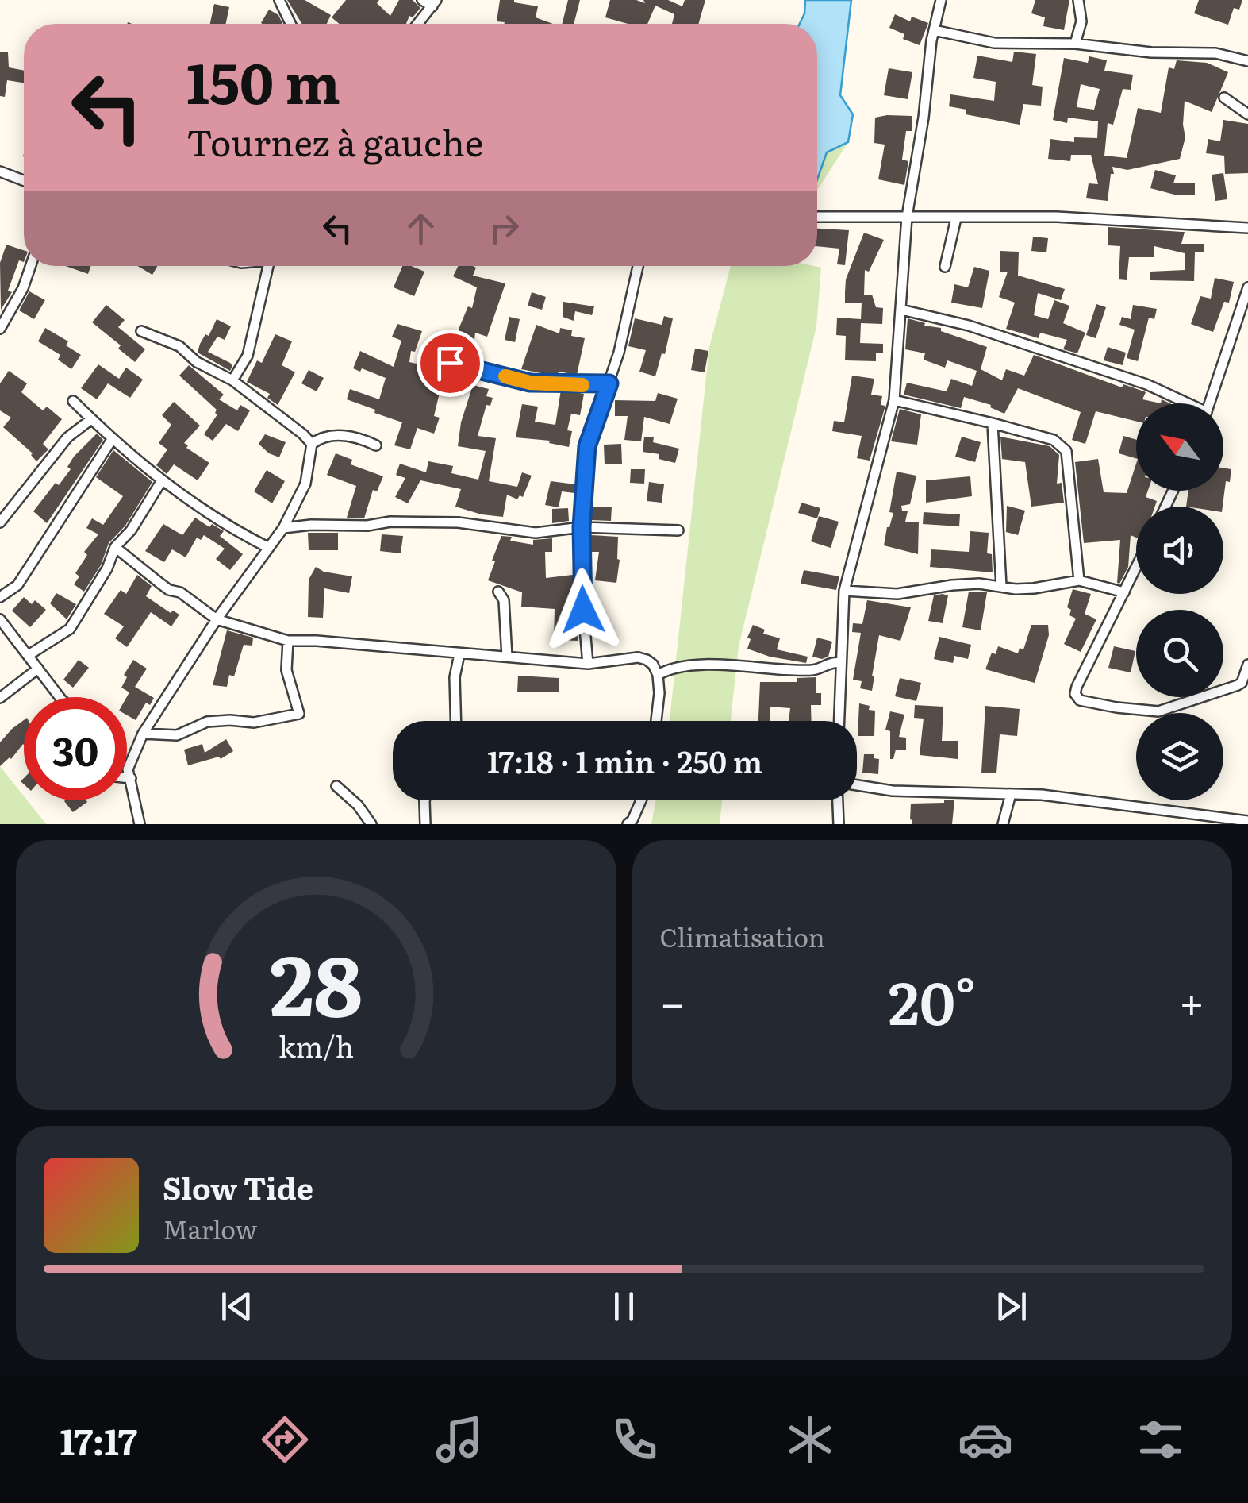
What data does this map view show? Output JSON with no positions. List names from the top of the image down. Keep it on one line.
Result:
{"north":"top left","page":{"turn":["150 m","Tournez à gauche"],"limit":"30","trip":"17:18 · 1 min · 250 m","tile":"Climatisation","heat":["−","20°","+"],"song":["Slow Tide","Marlow"],"tabs":"17:17","gauge":["28","km/h"]}}
